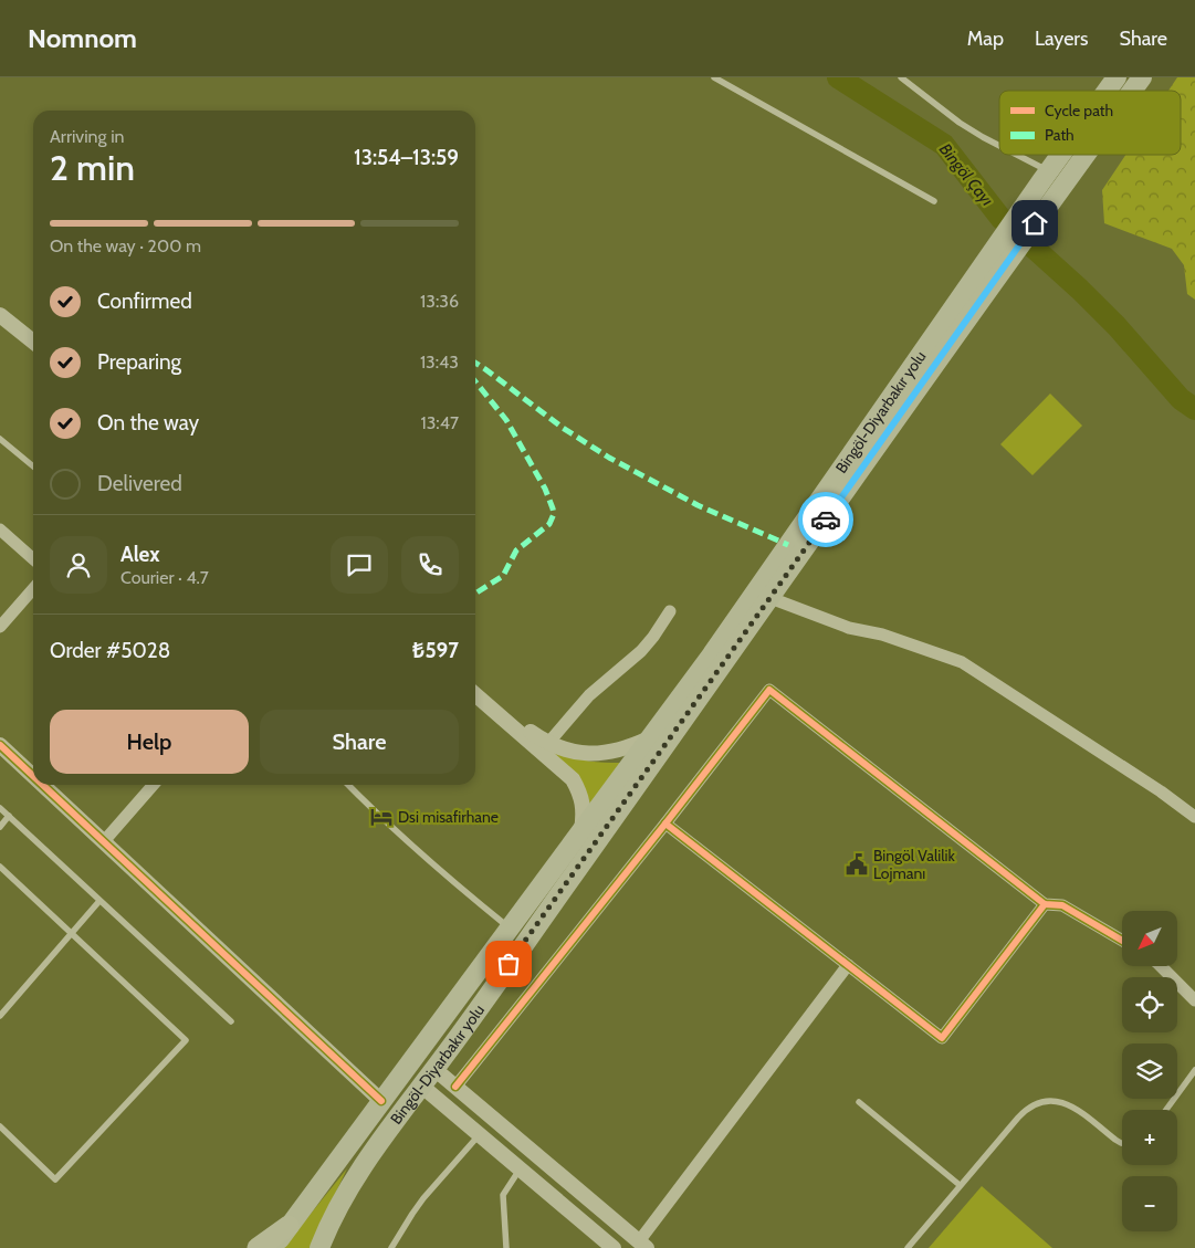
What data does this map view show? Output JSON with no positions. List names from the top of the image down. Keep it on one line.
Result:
{"streets":{"main road":["Bingöl-Diyarbakır yolu"]},"water":["Bingöl Çayı"],"places":{"hotel":["Dsi misafirhane"],"public building":["Bingöl Valilik Lojmanı"]},"legend":["Cycle path","Path"],"north":"bottom left","page":{"header":"Nomnom","nav":["Map","Layers","Share"],"heading":["2 min","Arriving in","13:54–13:59"],"panel":["Alex","Courier · 4.7","Order #5028","₺597"],"bar":"On the way · 200 m","list":[["Confirmed","13:36"],["Preparing","13:43"],["On the way","13:47"],"Delivered"],"buttons":["Help","Share"],"map_buttons":["+","−"]}}
